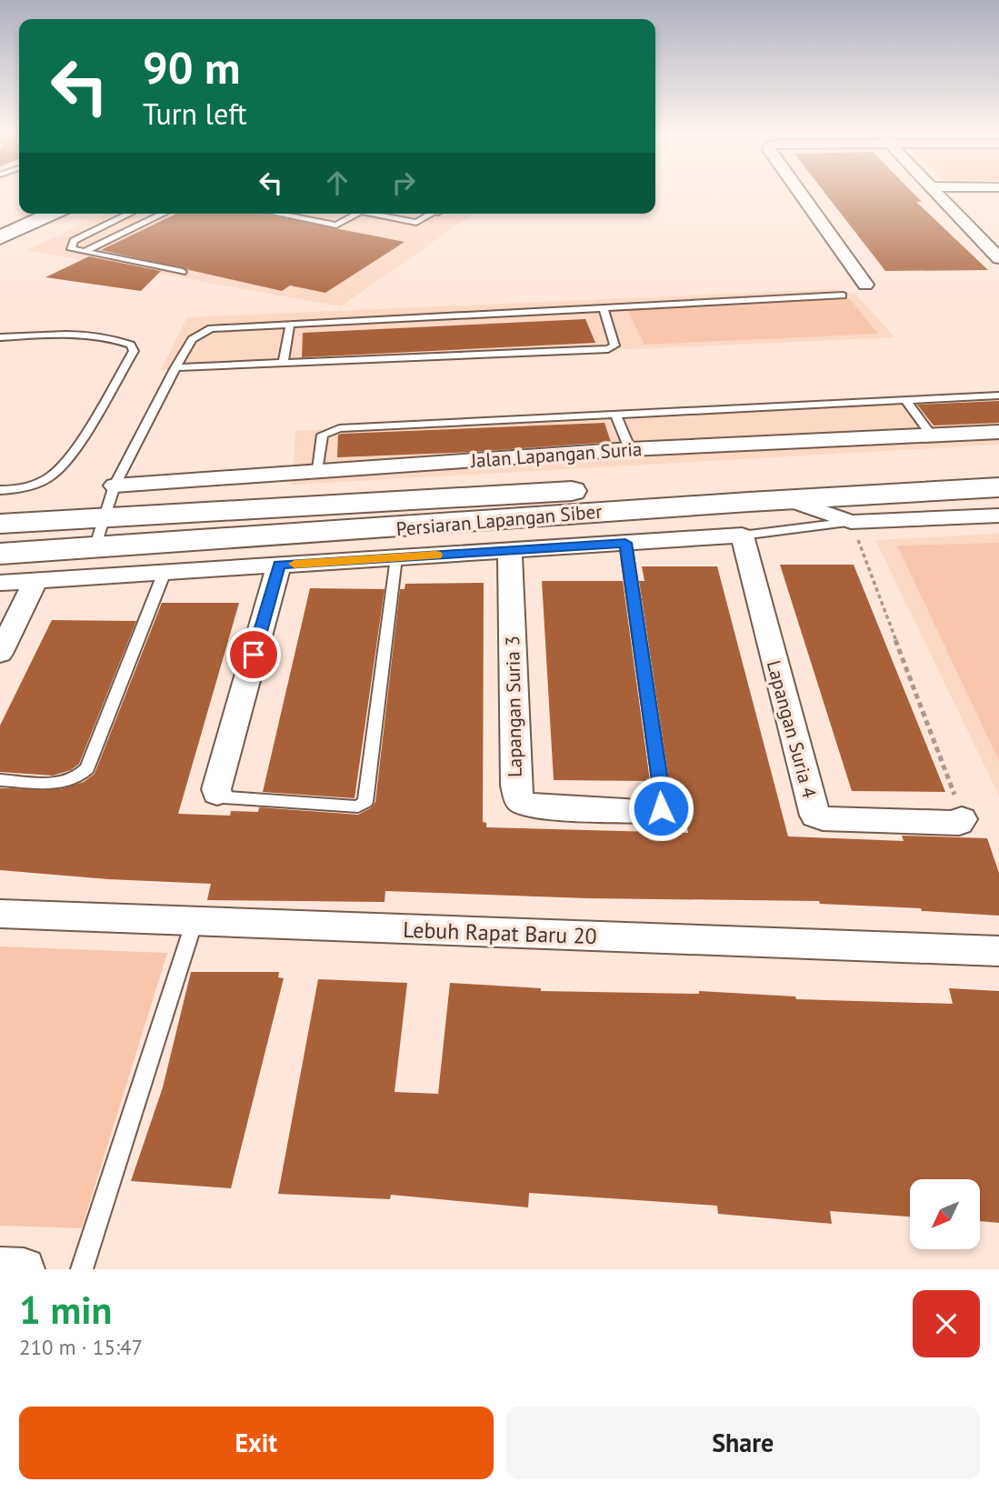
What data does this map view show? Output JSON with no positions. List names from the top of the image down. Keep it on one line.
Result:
{"streets":{"main road":["Persiaran Lapangan Siber"],"street":["Jalan Lapangan Suria","Lapangan Suria 3","Lapangan Suria 4","Lebuh Rapat Baru 20"]},"north":"bottom left","page":{"turn":["90 m","Turn left"],"heading":["1 min","210 m · 15:47"],"buttons":["Exit","Share"]}}
